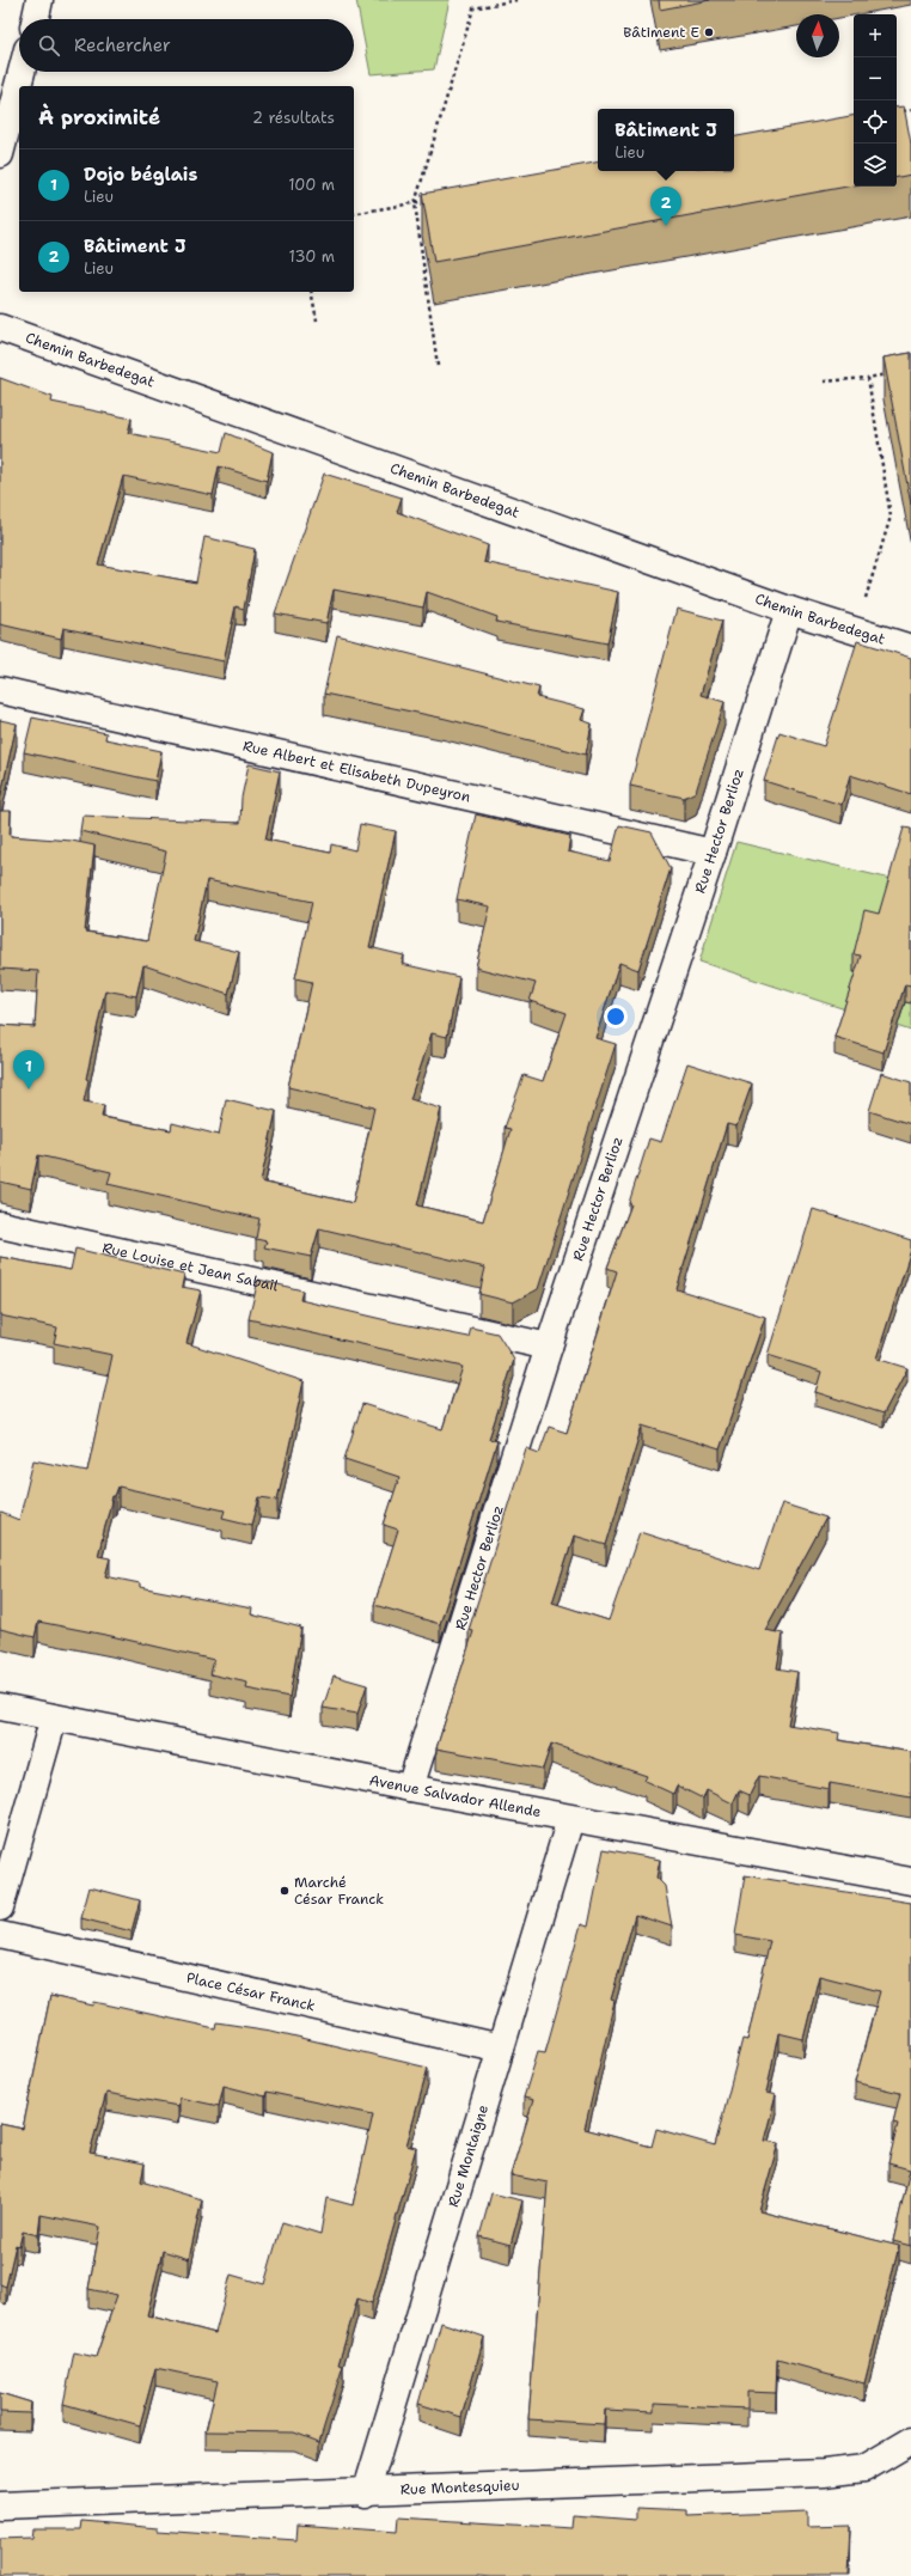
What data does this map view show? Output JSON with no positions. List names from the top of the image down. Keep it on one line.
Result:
{"streets":{"street":["Chemin Barbedegat","Rue Albert et Elisabeth Dupeyron","Rue Hector Berlioz","Rue Louise et Jean Sabail","Avenue Salvador Allende","Place César Franck","Rue Montaigne","Rue Montesquieu"]},"crossings":[["Chemin Barbedegat","Rue Hector Berlioz"],["Rue Albert et Elisabeth Dupeyron","Rue Hector Berlioz"],["Rue Hector Berlioz","Rue Louise et Jean Sabail"],["Rue Hector Berlioz","Avenue Salvador Allende"],["Avenue Salvador Allende","Rue Montaigne"],["Place César Franck","Rue Montaigne"],["Rue Montaigne","Rue Montesquieu"]],"places":["Bâtiment E","Marché César Franck"],"north":"top","page":{"map_buttons":["+","−"],"search":"Rechercher","heading":["À proximité","2 résultats"],"popup":["Bâtiment J","Lieu"],"list":[{"mark":"1","name":"Dojo béglais","note":"Lieu","value":"100 m"},{"mark":"2","name":"Bâtiment J","note":"Lieu","value":"130 m"}],"pins":["2","1"]}}
